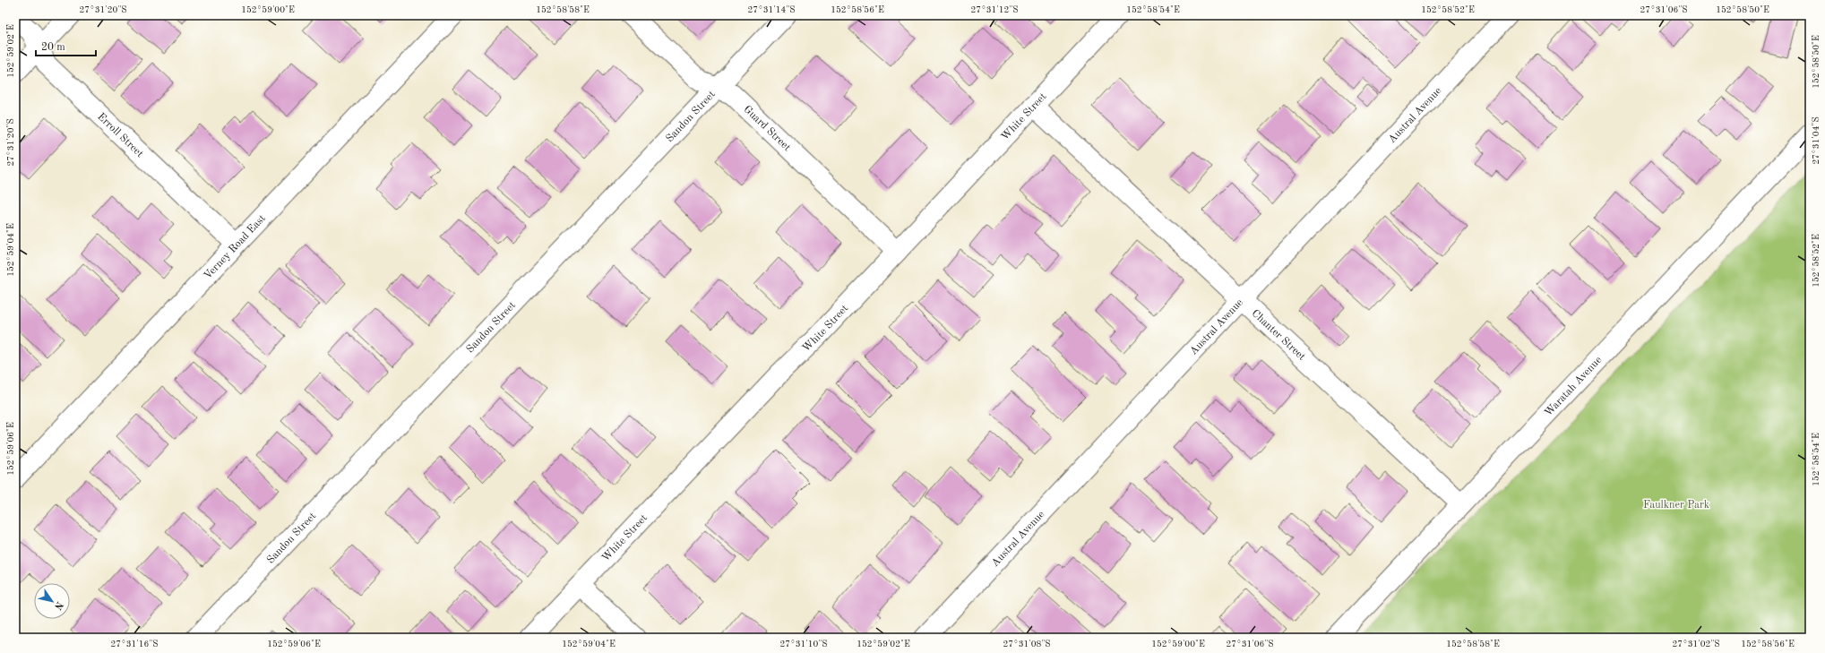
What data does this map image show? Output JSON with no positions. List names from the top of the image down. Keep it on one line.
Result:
{"streets":{"street":["Austral Avenue","Sandon Street","White Street","Guard Street","Erroll Street","Verney Road East","Chanter Street","Waratah Avenue"]},"crossings":[["Austral Avenue","Chanter Street"],["Sandon Street","Guard Street"],["White Street","Guard Street"],["White Street","Chanter Street"],["Erroll Street","Verney Road East"],["Chanter Street","Waratah Avenue"]],"parks":["Faulkner Park"],"scale_bar":"20 m","north":"bottom right","coordinates":["27°31'20\"S","152°59'00\"E","152°58'58\"E","27°31'14\"S","152°58'56\"E","27°31'12\"S","152°58'54\"E","152°58'52\"E","27°31'06\"S","152°58'50\"E","152°59'02\"E","27°31'04\"S","152°59'04\"E","152°59'06\"E","27°31'16\"S","27°31'10\"S","27°31'08\"S","27°31'02\"S"]}
